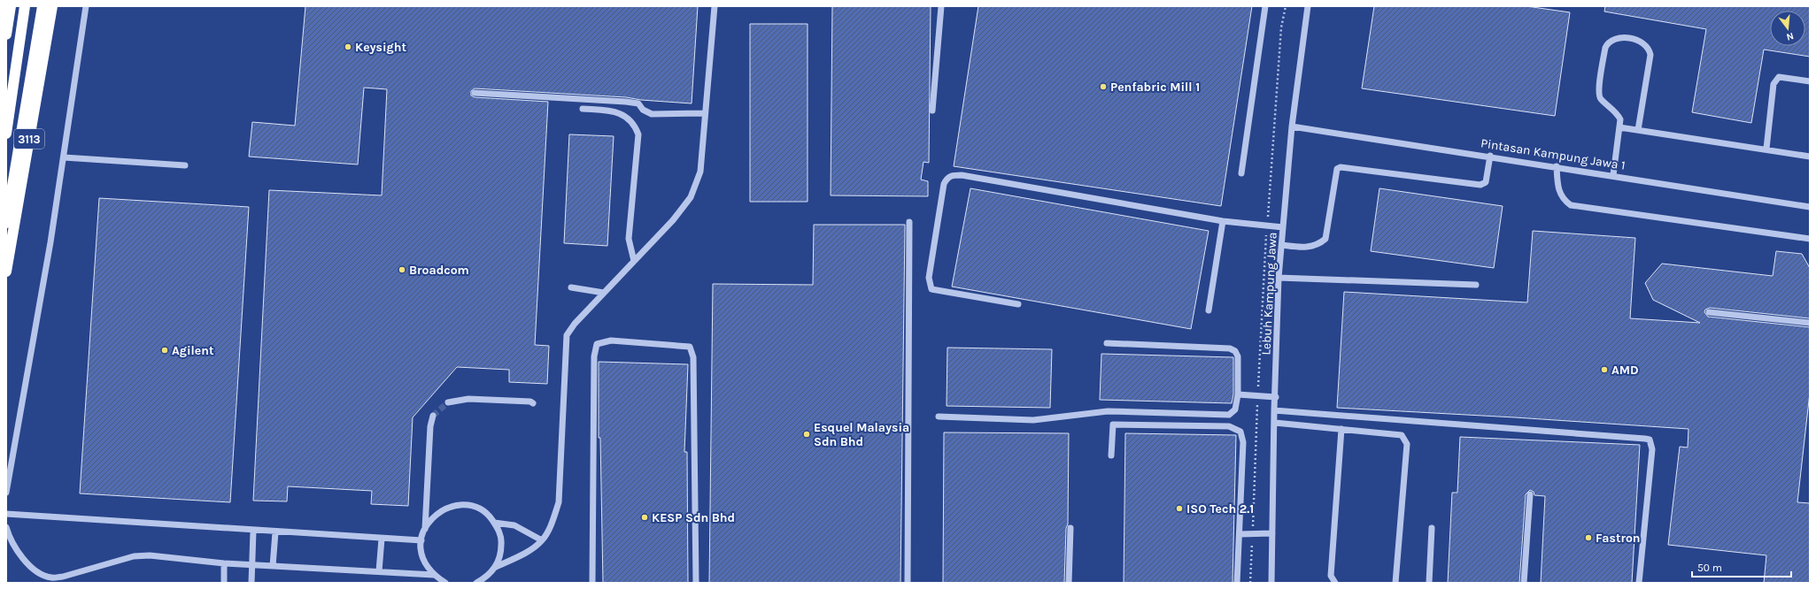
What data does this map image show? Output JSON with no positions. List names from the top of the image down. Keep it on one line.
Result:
{"streets":{"highway":["3113"],"street":["Pintasan Kampung Jawa 1","Lebuh Kampung Jawa"]},"crossings":[["Pintasan Kampung Jawa 1","Lebuh Kampung Jawa"]],"places":["Keysight","Penfabric Mill 1","Broadcom","Agilent","AMD","Esquel Malaysia Sdn Bhd","ISO Tech 2.1","KESP Sdn Bhd","Fastron"],"scale_bar":"50 m","north":"bottom"}
